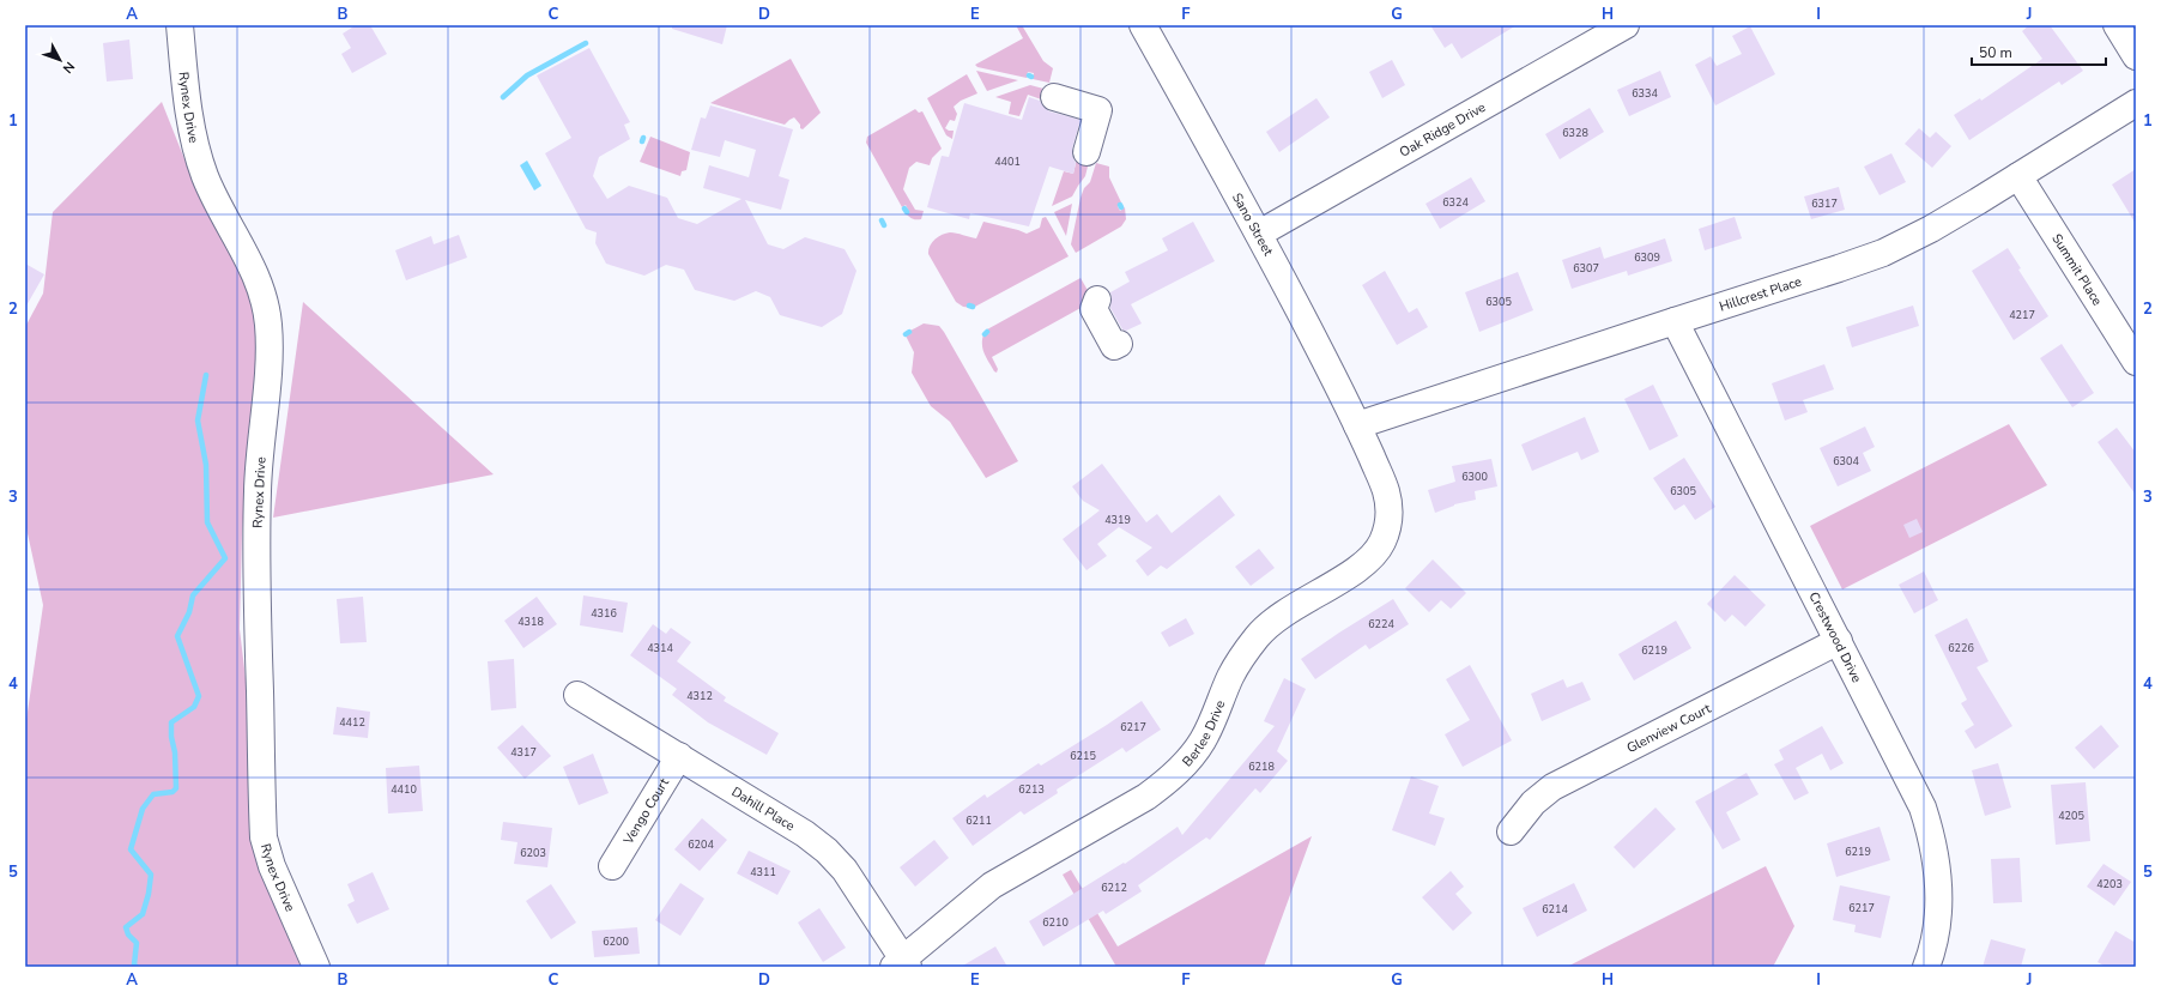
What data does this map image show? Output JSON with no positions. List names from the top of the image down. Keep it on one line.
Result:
{"streets":{"street":["Rynex Drive","Oak Ridge Drive","Sano Street","Summit Place","Hillcrest Place","Crestwood Drive","Glenview Court","Berlee Drive","Dahill Place","Vengo Court"]},"crossings":[["Oak Ridge Drive","Sano Street"],["Sano Street","Hillcrest Place"],["Sano Street","Berlee Drive"],["Summit Place","Hillcrest Place"],["Hillcrest Place","Crestwood Drive"],["Hillcrest Place","Berlee Drive"],["Crestwood Drive","Glenview Court"],["Berlee Drive","Dahill Place"],["Dahill Place","Vengo Court"]],"house_numbers":["6334","6328","4401","6324","6317","6309","6307","6305","4217","6304","6300","6305","4319","4316","4318","6224","4314","6226","6219","4312","4412","6217","4317","6215","6218","4410","6213","4205","6211","6204","6219","6203","4311","4203","6212","6217","6214","6210","6200"],"scale_bar":"50 m","north":"bottom right","grid":{"columns":["A","B","C","D","E","F","G","H","I","J"],"rows":["1","2","3","4","5"]}}
